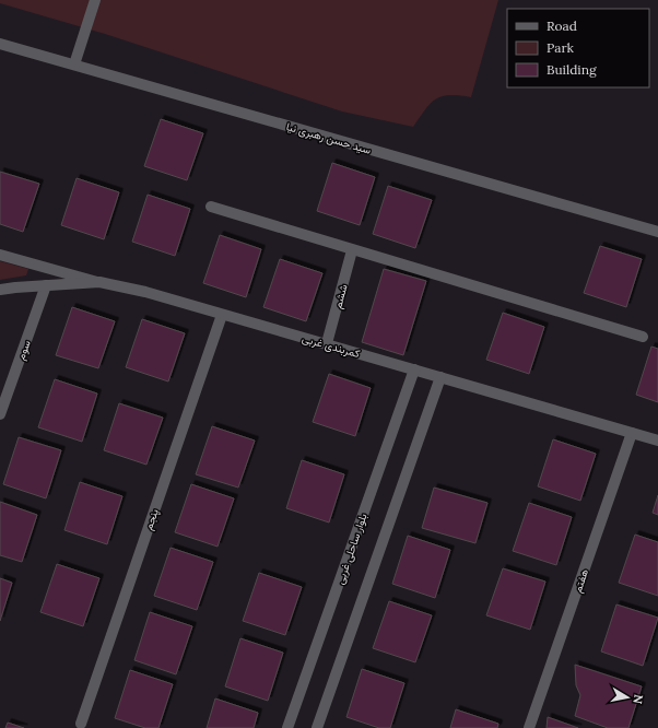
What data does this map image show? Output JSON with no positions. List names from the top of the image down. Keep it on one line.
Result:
{"streets":{"street":["سید حسن رهبری نیا","ششم","کمربندی غربی","سوم","پنجم","بلوار ساحلی غربی","هفتم"]},"crossings":[["ششم","کمربندی غربی"],["کمربندی غربی","سوم"],["کمربندی غربی","پنجم"],["کمربندی غربی","بلوار ساحلی غربی"],["کمربندی غربی","هفتم"]],"legend":["Road","Park","Building"],"north":"right"}
